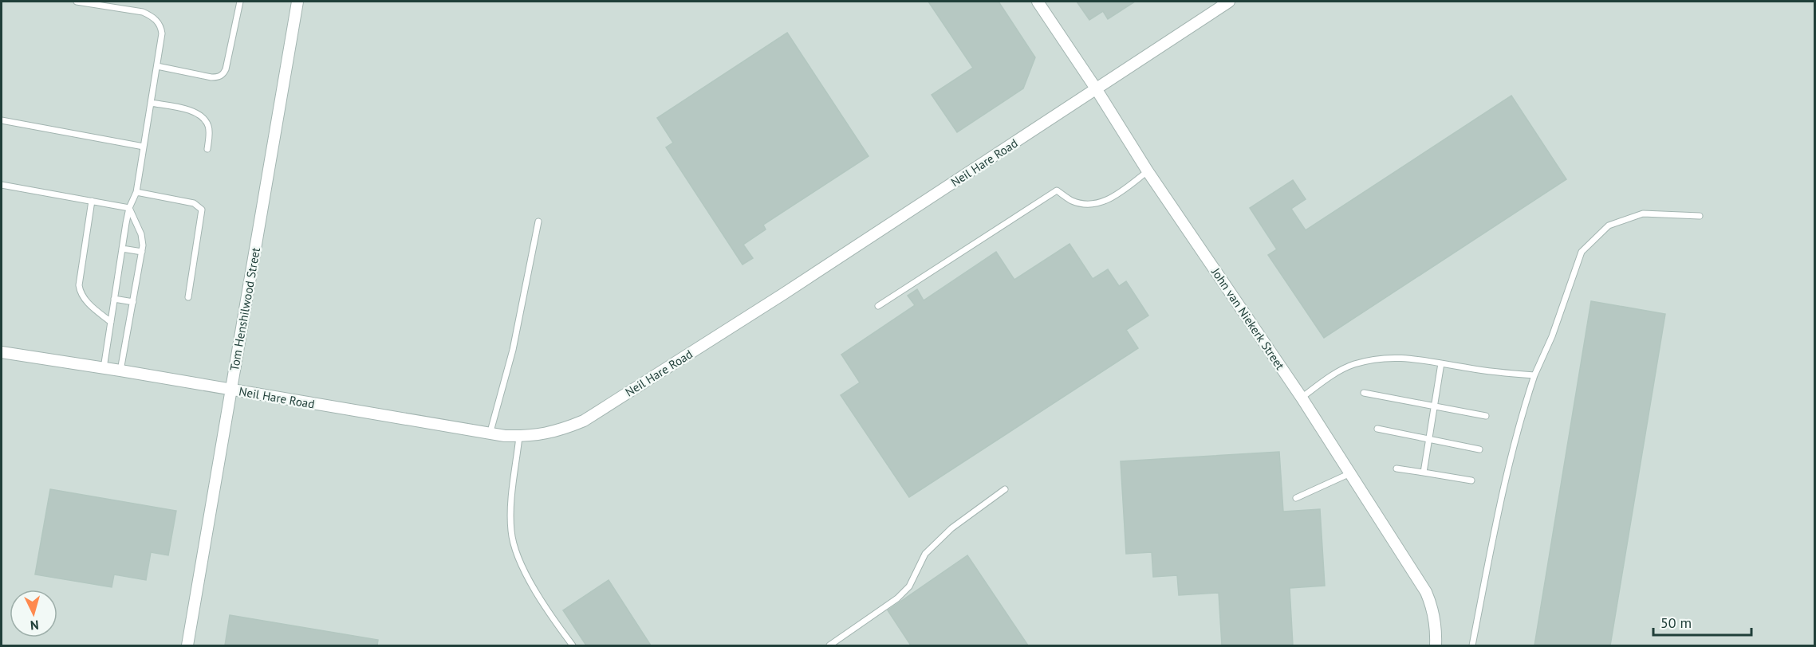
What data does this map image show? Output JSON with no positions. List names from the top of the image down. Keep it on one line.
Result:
{"streets":{"street":["Neil Hare Road","Tom Henshilwood Street","John van Niekerk Street"]},"crossings":[["Neil Hare Road","Tom Henshilwood Street"],["Neil Hare Road","John van Niekerk Street"]],"scale_bar":"50 m","north":"bottom"}
